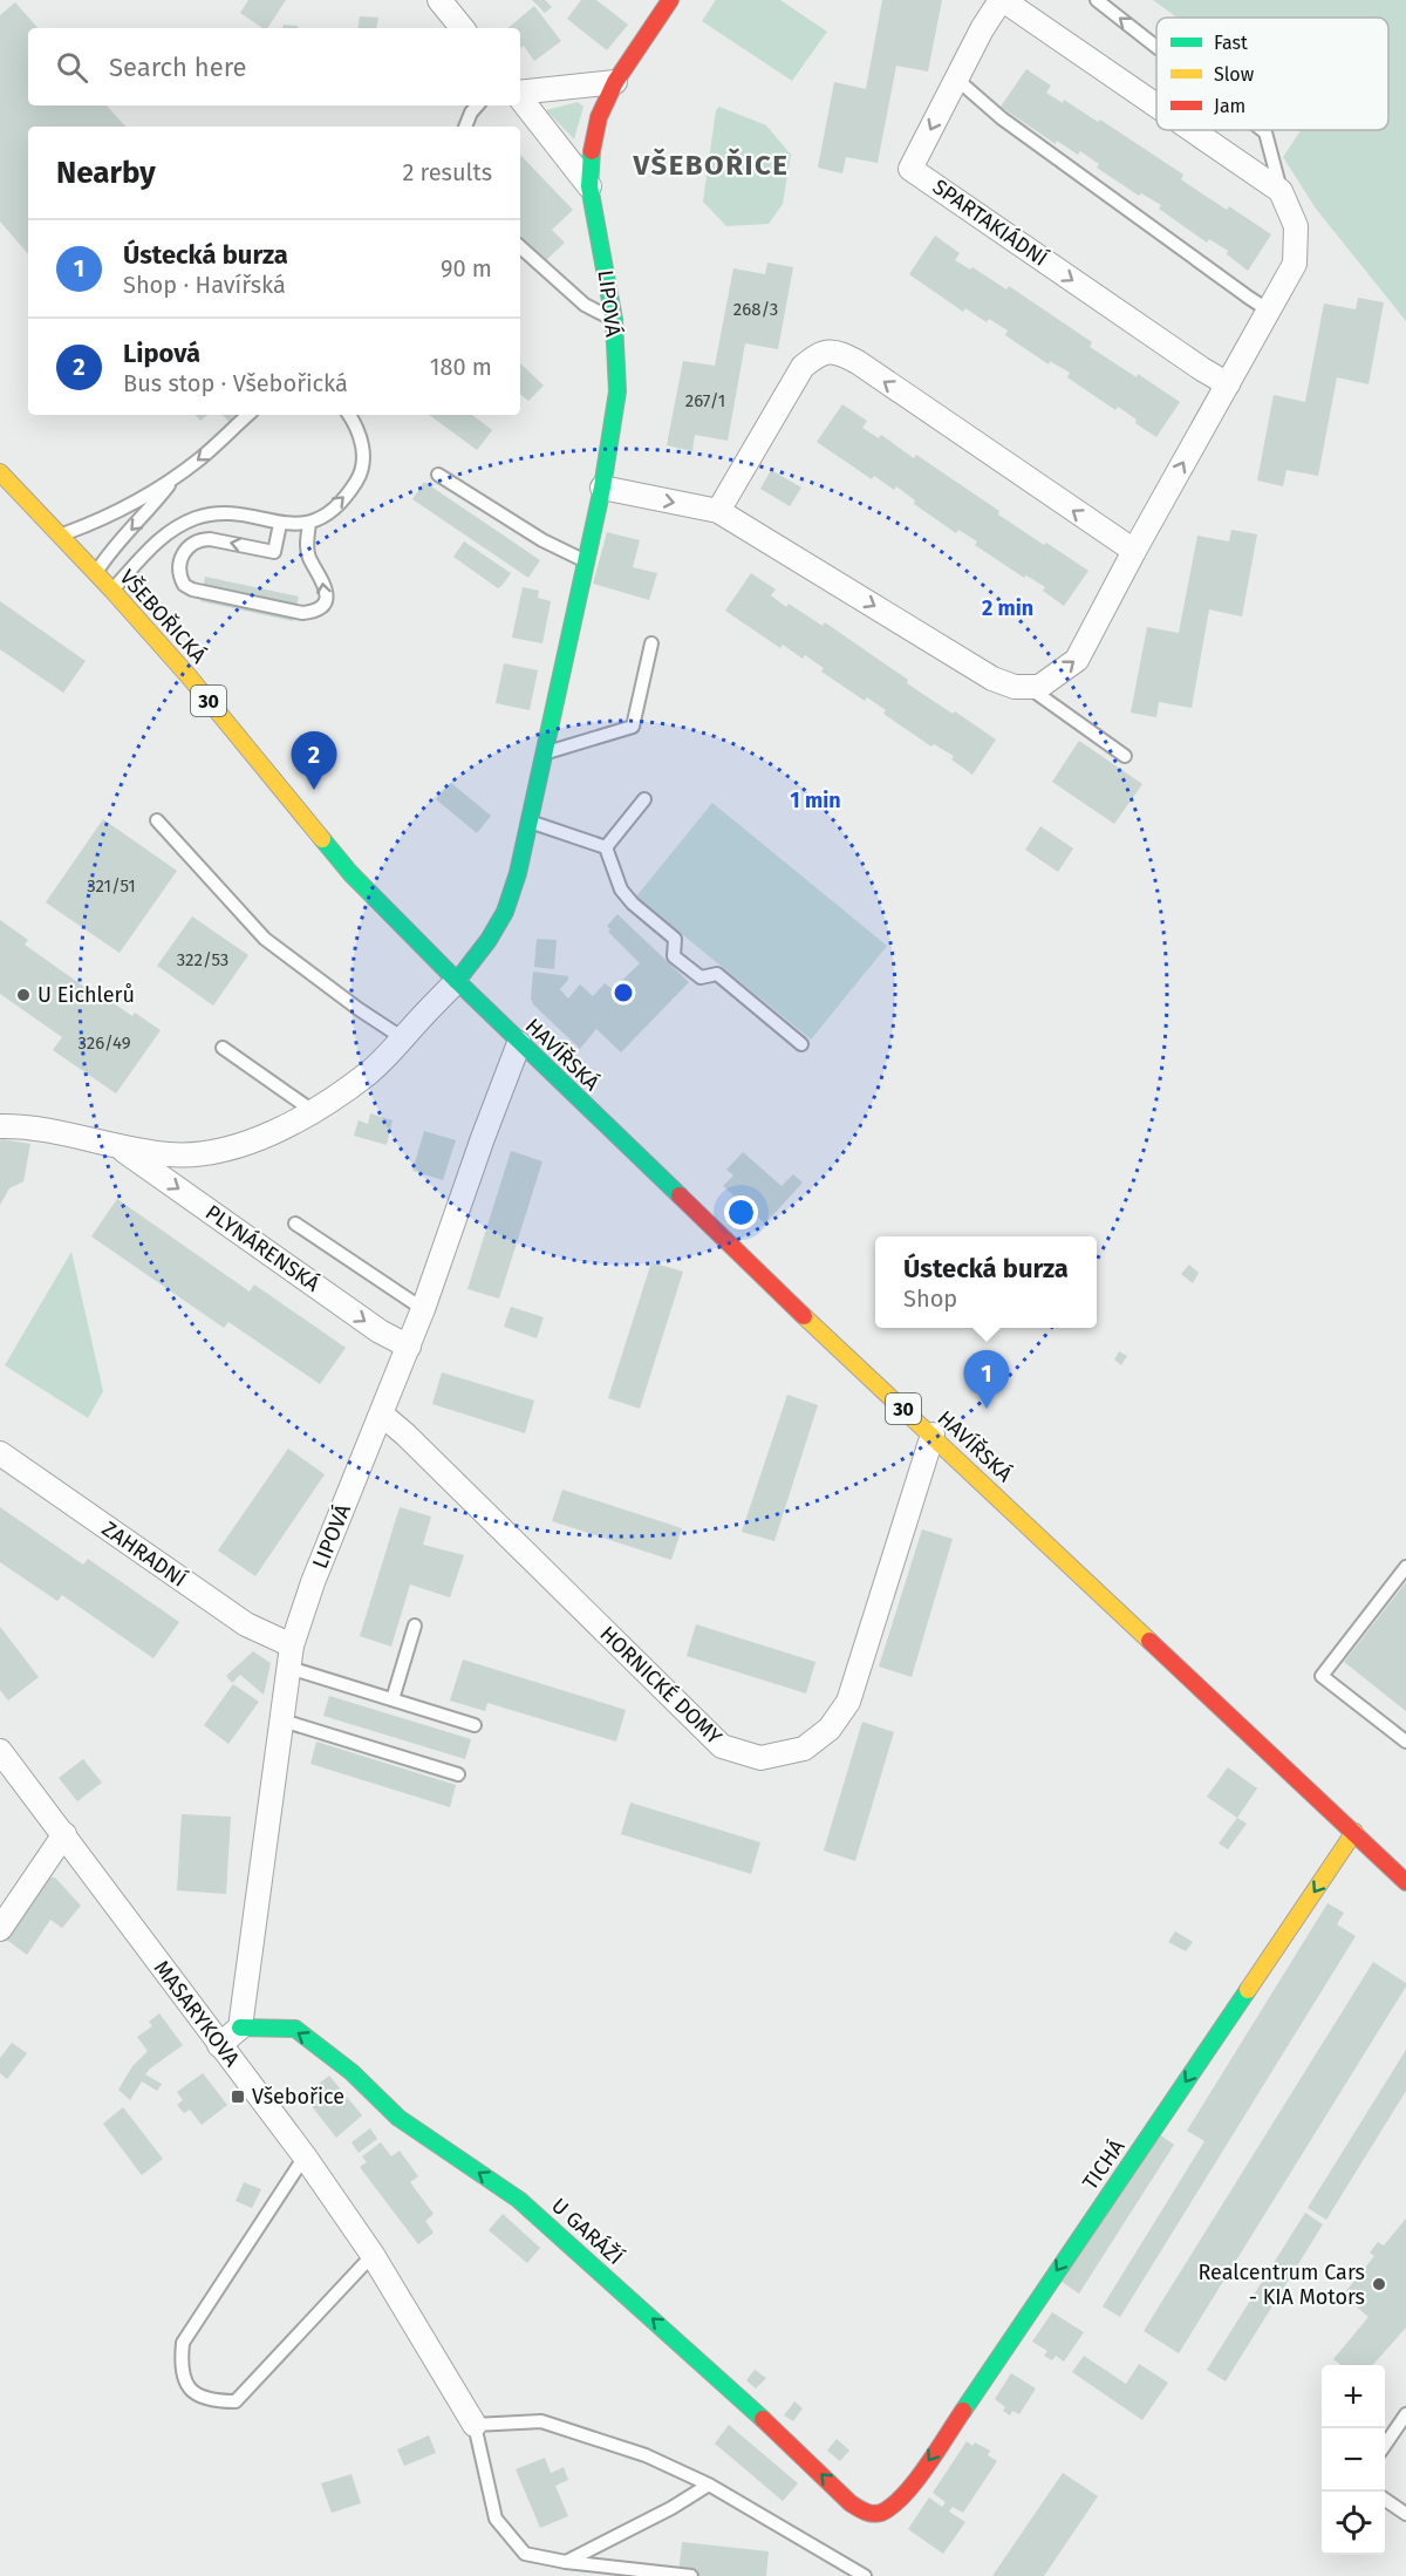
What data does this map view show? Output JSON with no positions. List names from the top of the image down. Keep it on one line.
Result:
{"streets":{"street":["SPARTAKIÁDNÍ","LIPOVÁ","VŠEBOŘICKÁ","30","HAVÍŘSKÁ","PLYNÁRENSKÁ","ZAHRADNÍ","HORNICKÉ DOMY","MASARYKOVA","TICHÁ","U GARÁŽÍ"]},"crossings":[["LIPOVÁ","VŠEBOŘICKÁ"],["LIPOVÁ","HAVÍŘSKÁ"],["LIPOVÁ","PLYNÁRENSKÁ"],["LIPOVÁ","ZAHRADNÍ"],["LIPOVÁ","HORNICKÉ DOMY"],["LIPOVÁ","U GARÁŽÍ"],["VŠEBOŘICKÁ","HAVÍŘSKÁ"],["VŠEBOŘICKÁ","PLYNÁRENSKÁ"],["HAVÍŘSKÁ","PLYNÁRENSKÁ"],["HAVÍŘSKÁ","HORNICKÉ DOMY"],["HAVÍŘSKÁ","TICHÁ"],["TICHÁ","U GARÁŽÍ"]],"one_way":["PLYNÁRENSKÁ","TICHÁ","U GARÁŽÍ"],"districts":["VŠEBOŘICE"],"places":{"other":["U Eichlerů","Realcentrum Cars - KIA Motors"],"transit":["Všebořice"]},"house_numbers":["268/3","267/1","321/51","322/53","326/49"],"legend":["Fast","Slow","Jam"],"page":{"search":"Search here","heading":["Nearby","2 results"],"list":[{"mark":"1","name":"Ústecká burza","note":"Shop · Havířská","value":"90 m"},{"mark":"2","name":"Lipová","note":"Bus stop · Všebořická","value":"180 m"}],"pins":["2","1"],"popup":["Ústecká burza","Shop"],"map_buttons":["+","−"]},"rings":["2 min","1 min"]}
